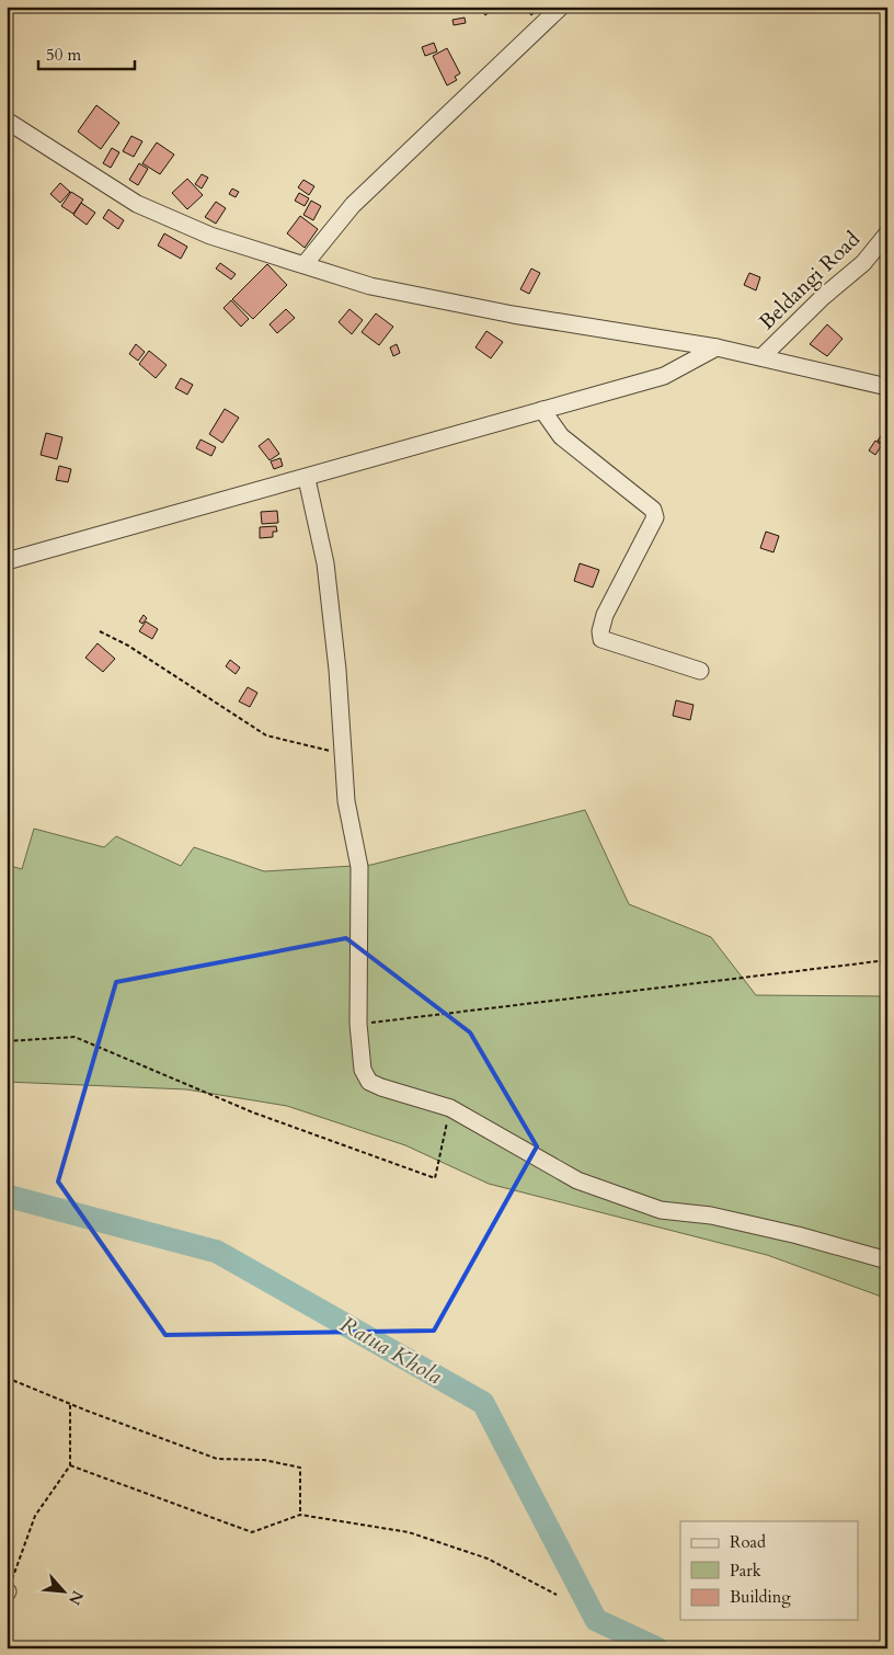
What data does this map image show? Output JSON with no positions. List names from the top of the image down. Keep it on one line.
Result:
{"streets":{"street":["Beldangi Road"]},"water":["Ratua Khola"],"legend":["Road","Park","Building"],"scale_bar":"50 m","north":"bottom right"}
